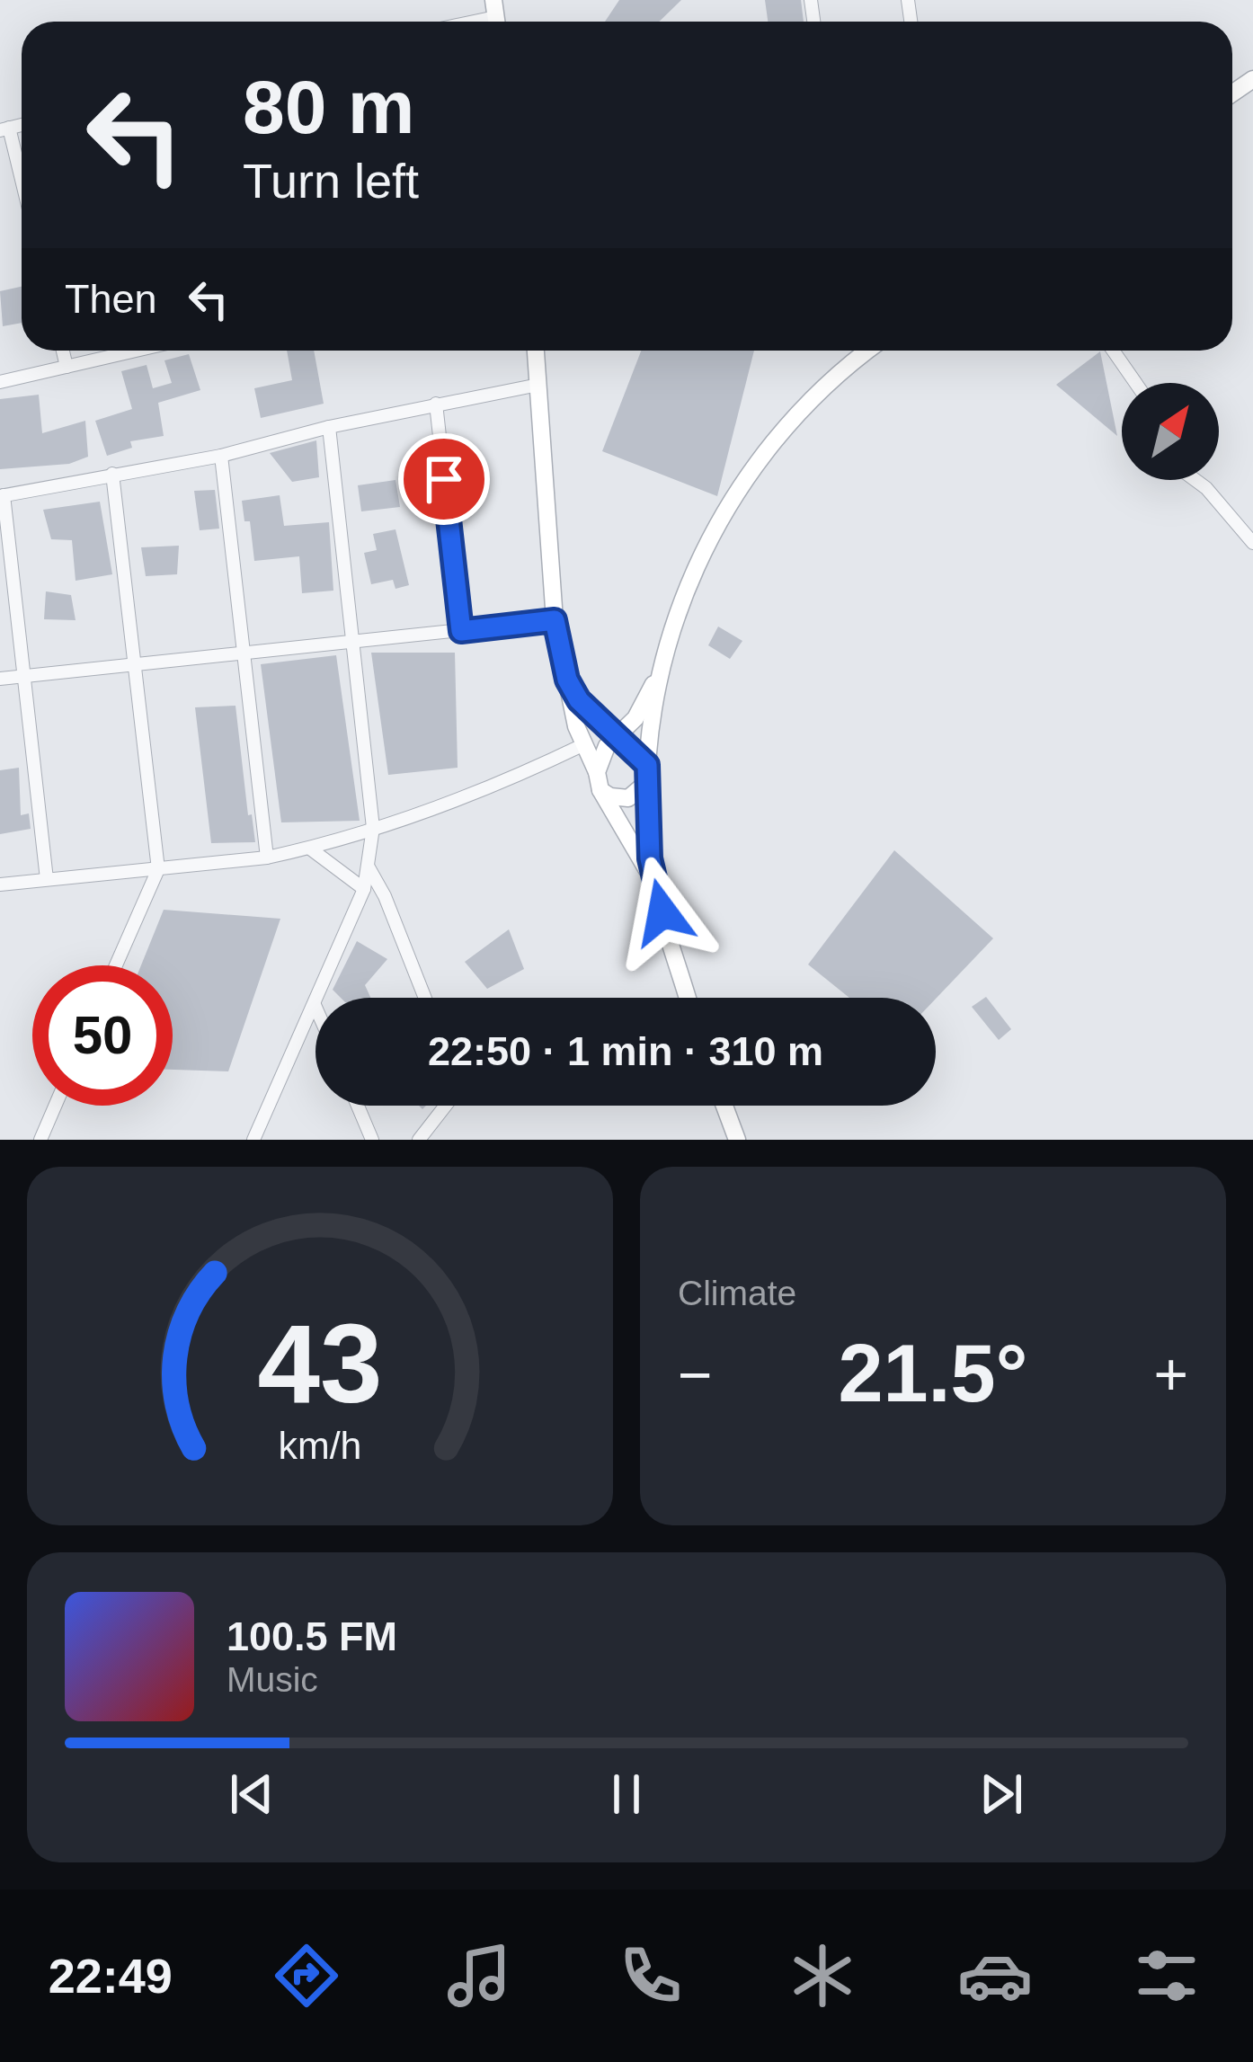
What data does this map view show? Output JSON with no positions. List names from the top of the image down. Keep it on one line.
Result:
{"north":"top right","page":{"turn":["80 m","Turn left"],"then":"Then","limit":"50","trip":"22:50 · 1 min · 310 m","tile":"Climate","heat":["−","21.5°","+"],"song":["100.5 FM","Music"],"tabs":"22:49","gauge":["43","km/h"]}}
